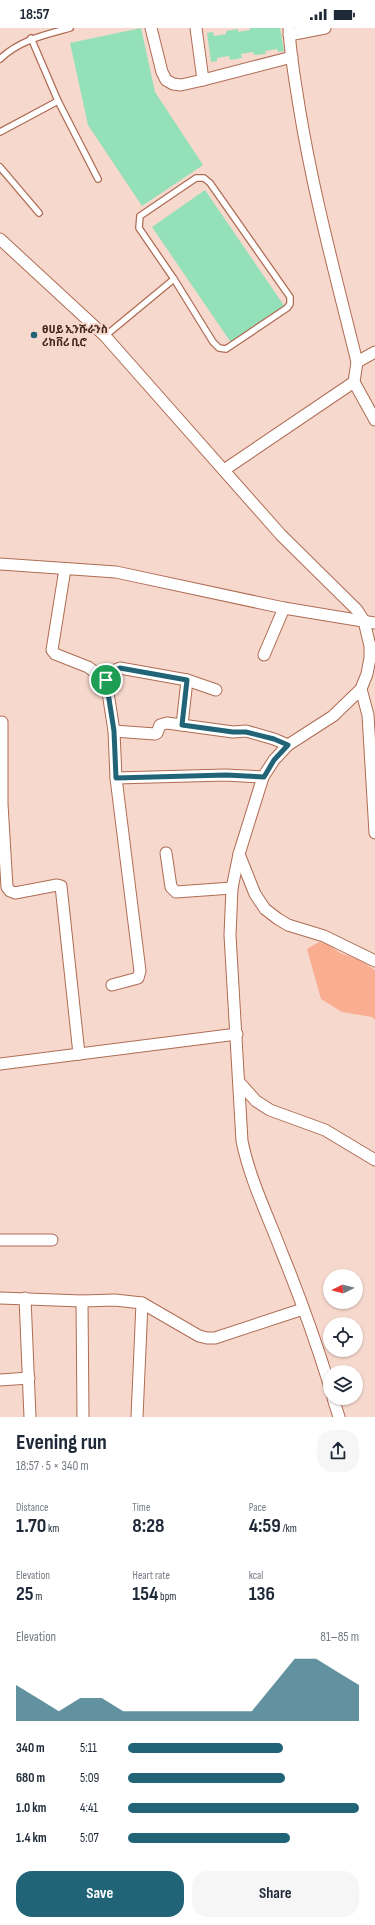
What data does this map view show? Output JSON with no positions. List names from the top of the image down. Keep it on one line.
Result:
{"places":["ፀሀይ ኢንሹራንስ ሪከቨሪ ቢሮ"],"north":"left","page":{"status":"18:57","heading":["Evening run","18:57 · 5 × 340 m"],"stats":[["Distance","1.70 km"],["Time","8:28"],["Pace","4:59 /km"],["Elevation","25 m"],["Heart rate","154 bpm"],["kcal","136"]],"chart":["Elevation","81–85 m"],"list":[{"name":"340 m","note":"5:11"},{"name":"680 m","note":"5:09"},{"name":"1.0 km","note":"4:41"},{"name":"1.4 km","note":"5:07"}],"buttons":["Save","Share"]}}
